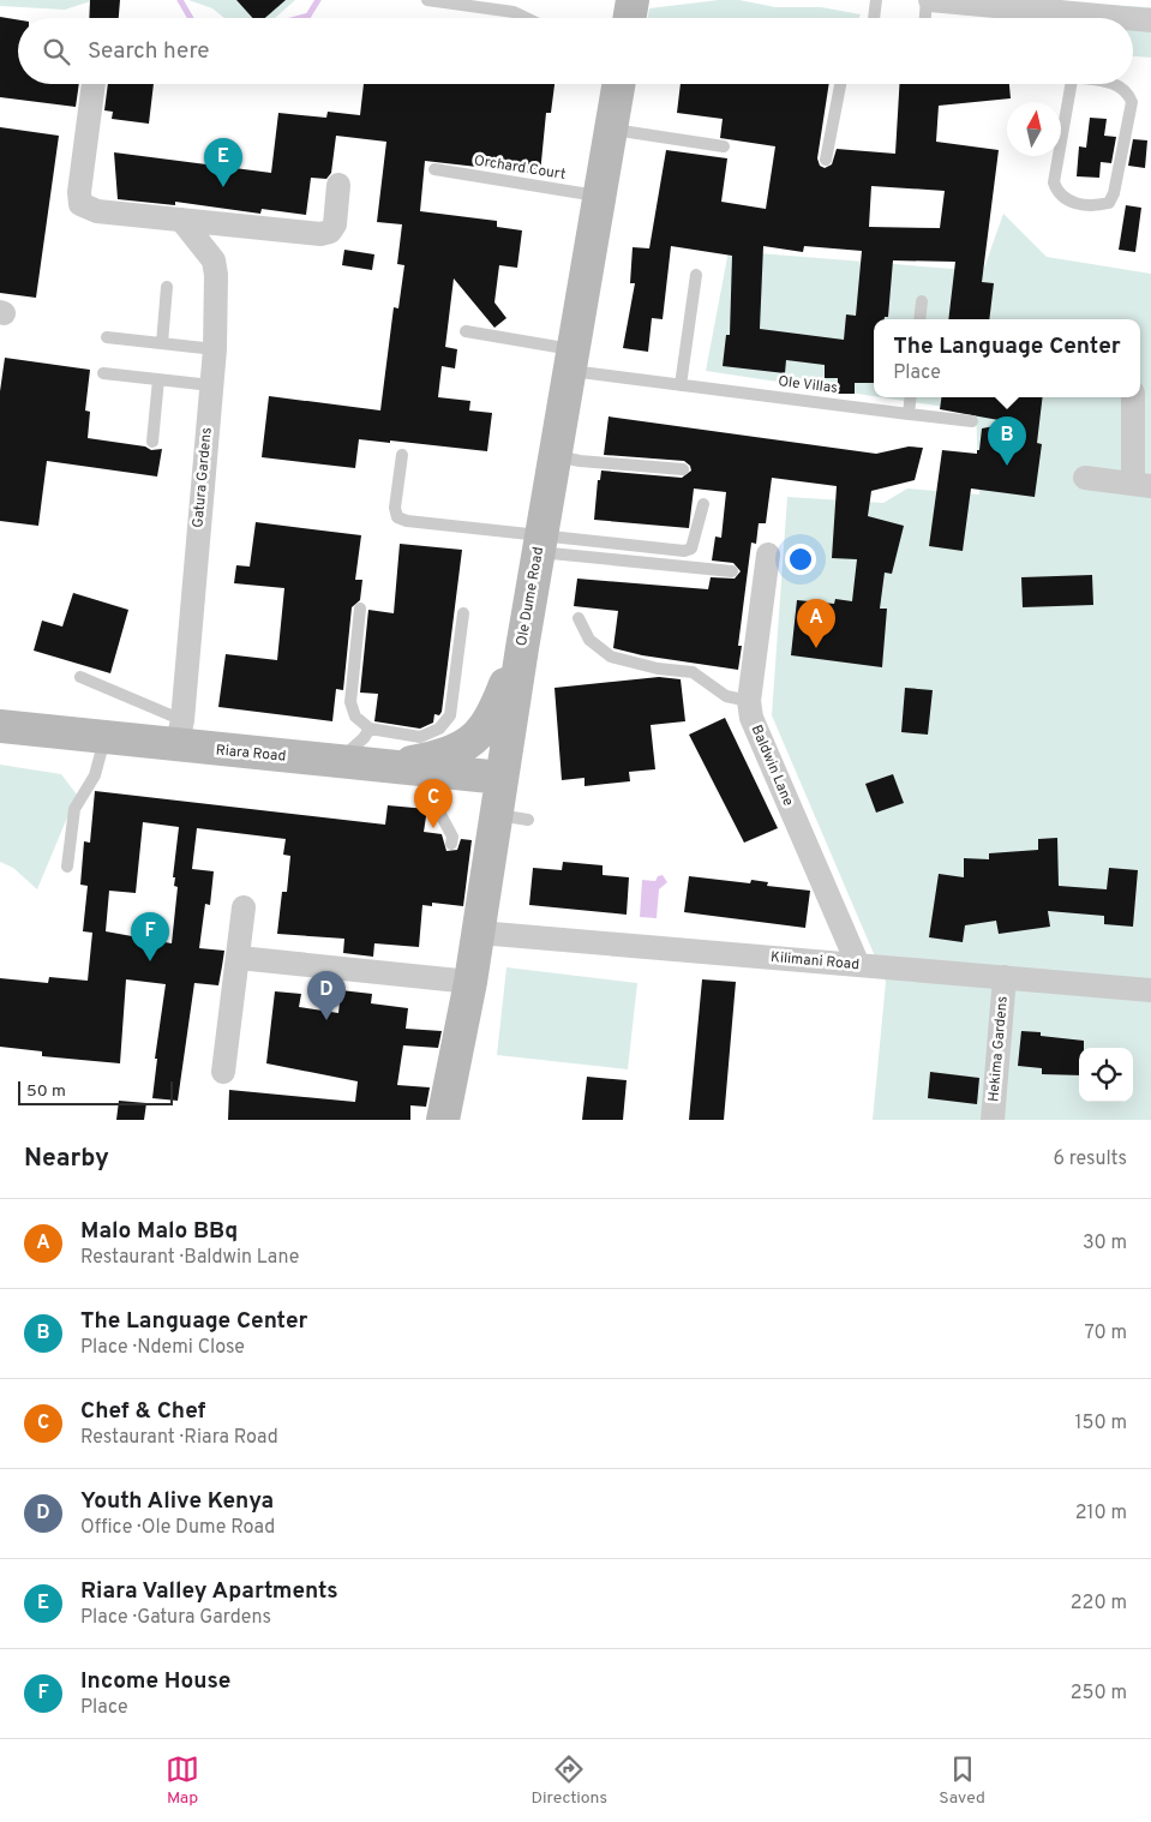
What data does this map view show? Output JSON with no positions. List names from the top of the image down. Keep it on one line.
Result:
{"streets":{"street":["Gatura Gardens","Ole Dume Road","Riara Road","Baldwin Lane","Kilimani Road","Hekima Gardens"],"lane":["Orchard Court","Ole Villas"]},"crossings":[["Orchard Court","Ole Dume Road"],["Ole Villas","Ole Dume Road"],["Gatura Gardens","Riara Road"],["Ole Dume Road","Riara Road"],["Ole Dume Road","Kilimani Road"],["Baldwin Lane","Kilimani Road"],["Kilimani Road","Hekima Gardens"]],"scale_bar":"50 m","north":"top","page":{"search":"Search here","pins":["E","B","A","C","F","D"],"popup":["The Language Center","Place"],"scale":"50 m","heading":["Nearby","6 results"],"list":[{"mark":"A","name":"Malo Malo BBq","note":"Restaurant · Baldwin Lane","value":"30 m"},{"mark":"B","name":"The Language Center","note":"Place · Ndemi Close","value":"70 m"},{"mark":"C","name":"Chef & Chef","note":"Restaurant · Riara Road","value":"150 m"},{"mark":"D","name":"Youth Alive Kenya","note":"Office · Ole Dume Road","value":"210 m"},{"mark":"E","name":"Riara Valley Apartments","note":"Place · Gatura Gardens","value":"220 m"},{"mark":"F","name":"Income House","note":"Place","value":"250 m"}],"nav":["Map","Directions","Saved"]}}
